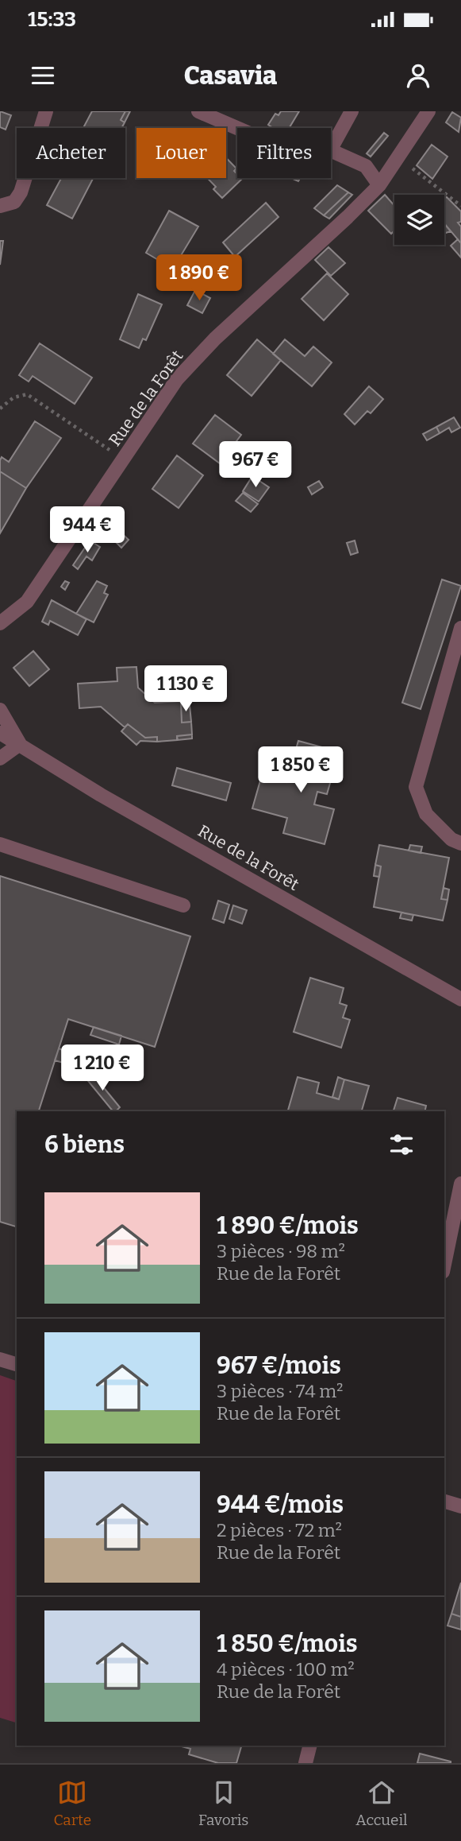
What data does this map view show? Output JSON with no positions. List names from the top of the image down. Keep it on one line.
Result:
{"streets":{"street":["Rue de la Forêt"]},"page":{"status":"15:33","header":"Casavia","chip":["Acheter","Louer","Filtres"],"price":["1 890 €","967 €","944 €","1 130 €","1 850 €","1 210 €"],"heading":"6 biens","list":[{"name":"1 890 €/mois","note":"3 pièces · 98 m² · Rue de la Forêt"},{"name":"967 €/mois","note":"3 pièces · 74 m² · Rue de la Forêt"},{"name":"944 €/mois","note":"2 pièces · 72 m² · Rue de la Forêt"},{"name":"1 850 €/mois","note":"4 pièces · 100 m² · Rue de la Forêt"}],"tabs":["Carte","Favoris","Accueil"]}}
